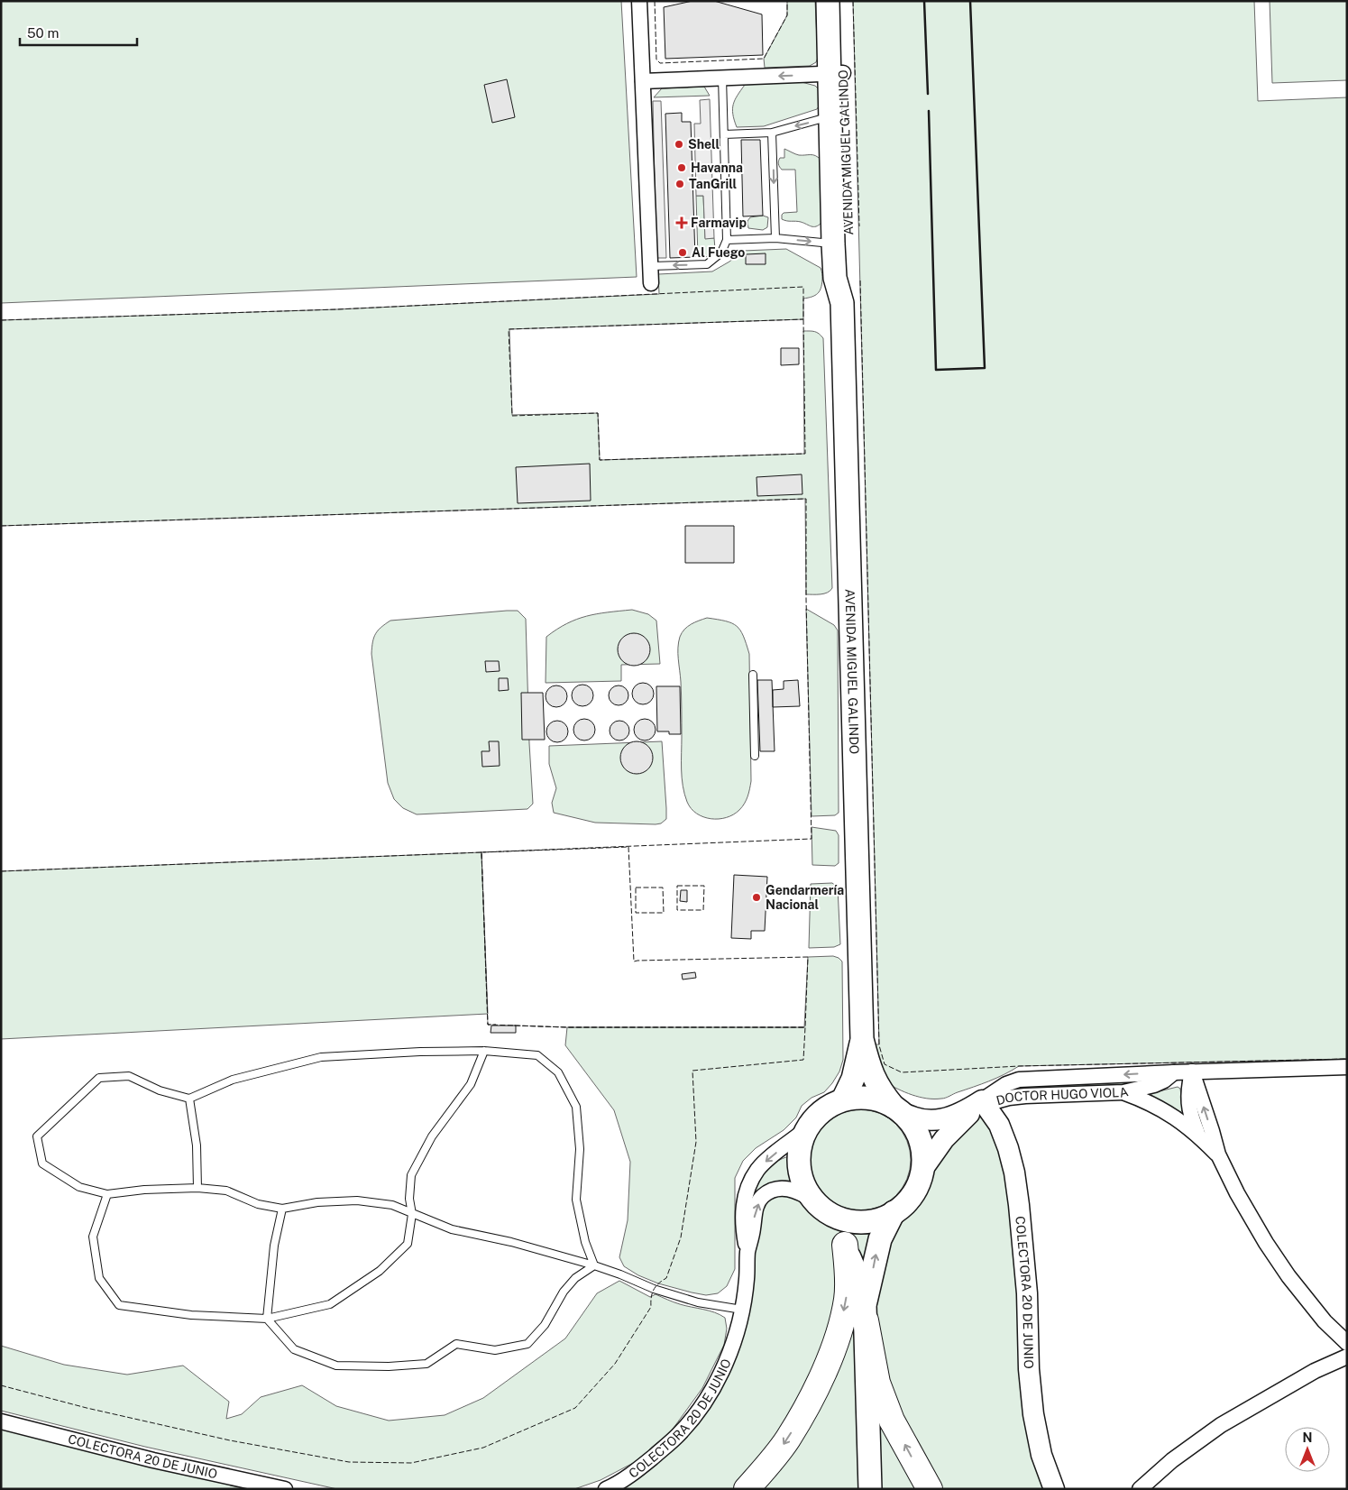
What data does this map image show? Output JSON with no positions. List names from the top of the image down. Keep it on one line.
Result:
{"streets":{"main road":["AVENIDA MIGUEL GALINDO","DOCTOR HUGO VIOLA","COLECTORA 20 DE JUNIO"]},"crossings":[["AVENIDA MIGUEL GALINDO","DOCTOR HUGO VIOLA"],["AVENIDA MIGUEL GALINDO","COLECTORA 20 DE JUNIO"],["DOCTOR HUGO VIOLA","COLECTORA 20 DE JUNIO"]],"places":{"other":["Shell","Havanna","TanGrill","Al Fuego","Gendarmería Nacional"],"health":["Farmavip"]},"scale_bar":"50 m","north":"top"}
